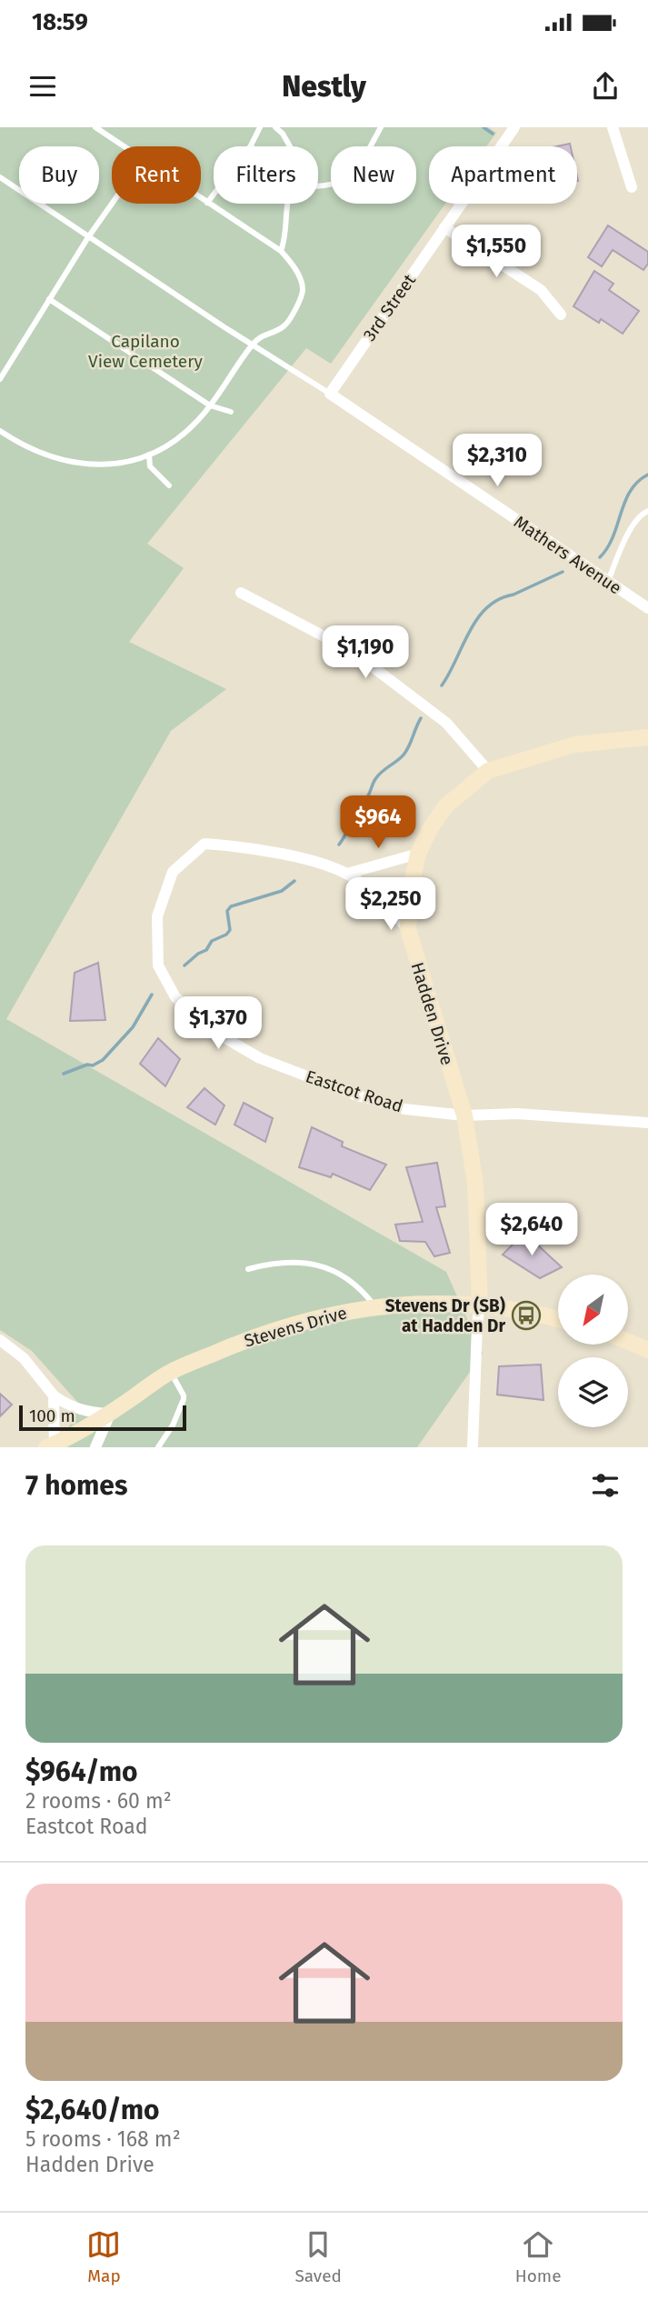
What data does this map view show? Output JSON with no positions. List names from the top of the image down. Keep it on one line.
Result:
{"streets":{"street":["3rd Street","Mathers Avenue","Hadden Drive","Eastcot Road","Stevens Drive"]},"crossings":[["3rd Street","Mathers Avenue"],["Hadden Drive","Eastcot Road"],["Hadden Drive","Stevens Drive"]],"parks":["Capilano View Cemetery"],"places":{"bus stop":["Stevens Dr (SB) at Hadden Dr"]},"scale_bar":"100 m","north":"bottom left","page":{"status":"18:59","header":"Nestly","chip":["Buy","Rent","Filters","New","Apartment"],"price":["$1,550","$2,310","$1,190","$964","$2,250","$1,370","$2,640"],"scale":"100 m","heading":"7 homes","list":[{"name":"$964/mo","note":"2 rooms · 60 m² · Eastcot Road"},{"name":"$2,640/mo","note":"5 rooms · 168 m² · Hadden Drive"}],"tabs":["Map","Saved","Home"]}}
